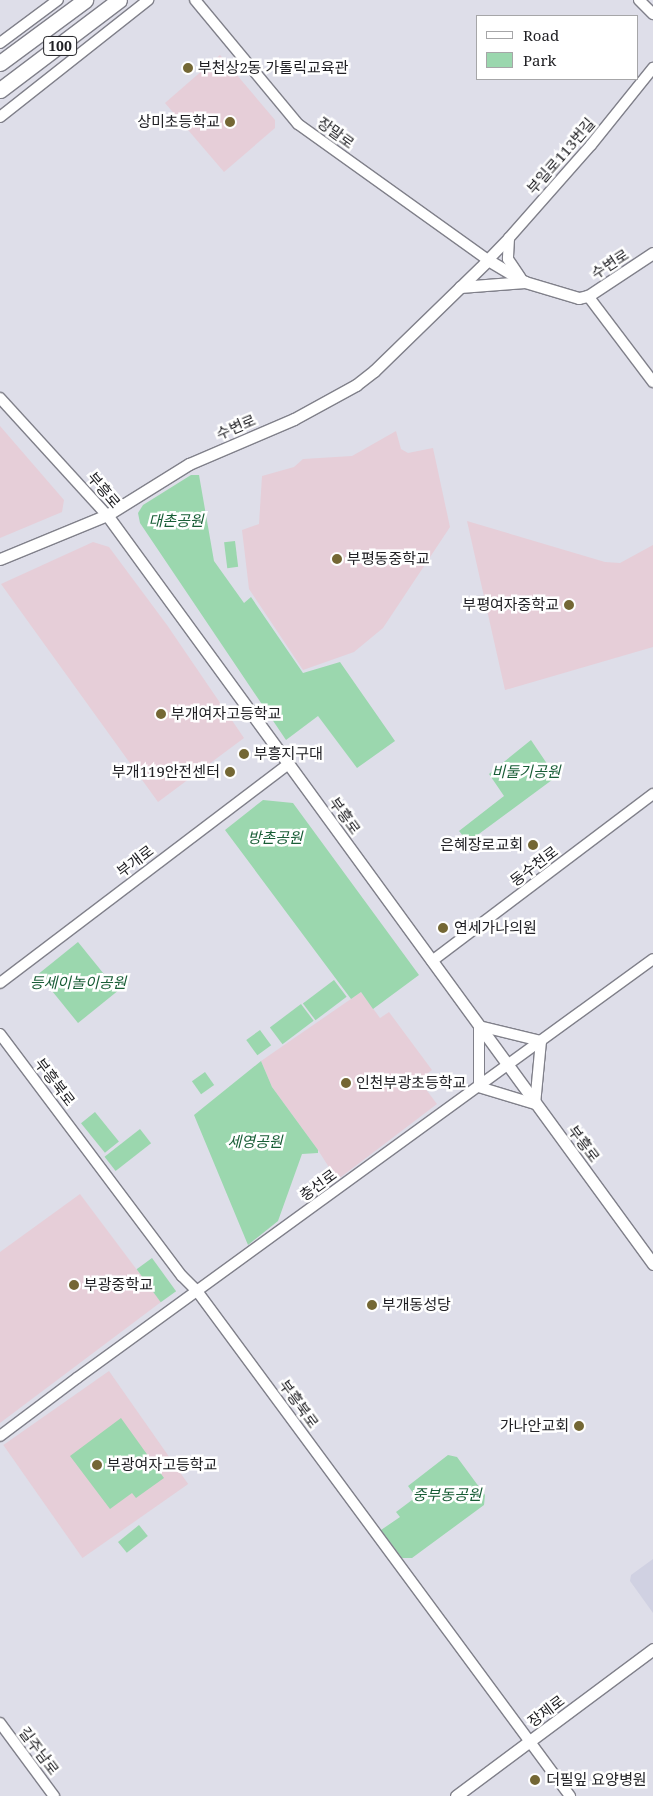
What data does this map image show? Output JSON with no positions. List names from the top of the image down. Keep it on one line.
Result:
{"streets":{"highway":["100"],"main road":["수변로","부흥로","장제로"],"street":["장말로","부일로113번길","부개로","동수천로","부흥북로","충선로","길주남로"]},"crossings":[["장말로","부일로113번길"],["장말로","수변로"],["부일로113번길","수변로"],["수변로","부흥로"],["부흥로","부개로"],["부흥로","동수천로"],["부흥로","충선로"],["부흥북로","충선로"],["부흥북로","장제로"]],"parks":["대촌공원","비둘기공원","방촌공원","등세이놀이공원","세영공원","중부동공원"],"places":["부천상2동 가톨릭교육관","상미초등학교","부평동중학교","부평여자중학교","부개여자고등학교","부흥지구대","부개119안전센터","은혜장로교회","연세가나의원","인천부광초등학교","부광중학교","부개동성당","가나안교회","부광여자고등학교","더필잎 요양병원"],"legend":["Road","Park"]}
